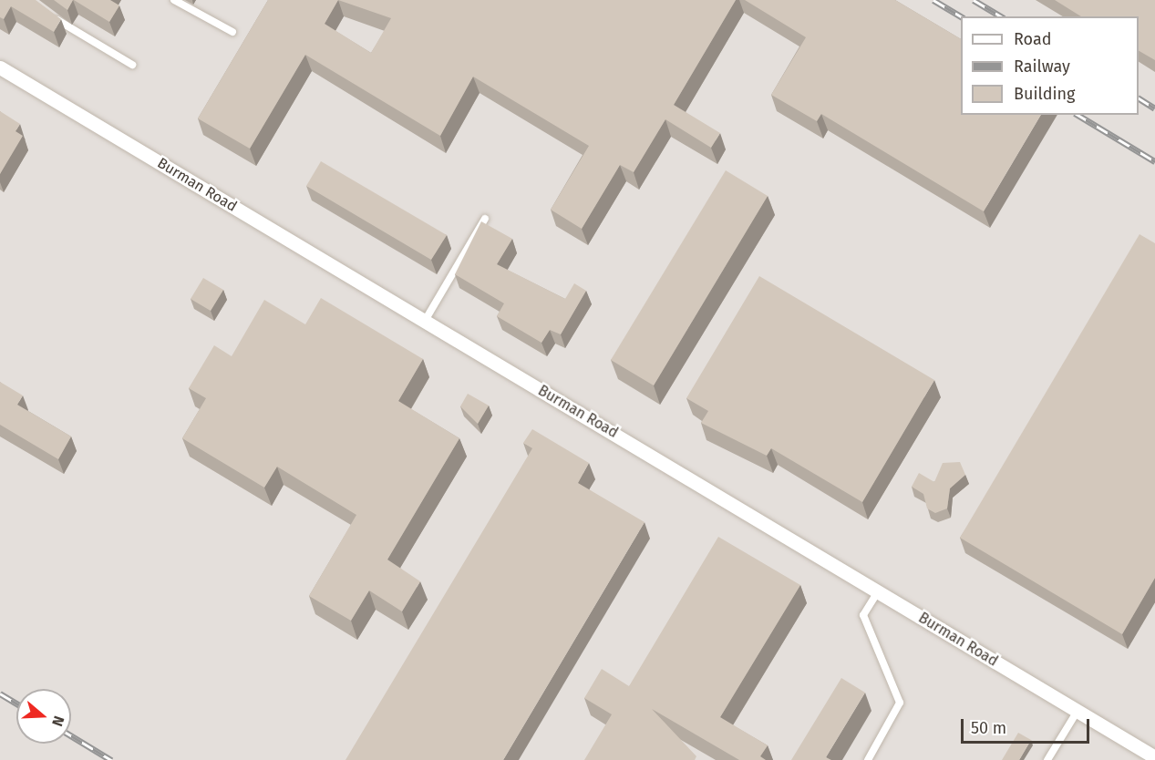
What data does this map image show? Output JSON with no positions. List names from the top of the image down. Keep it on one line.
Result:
{"streets":{"street":["Burman Road"]},"legend":["Road","Railway","Building"],"scale_bar":"50 m","north":"right"}
